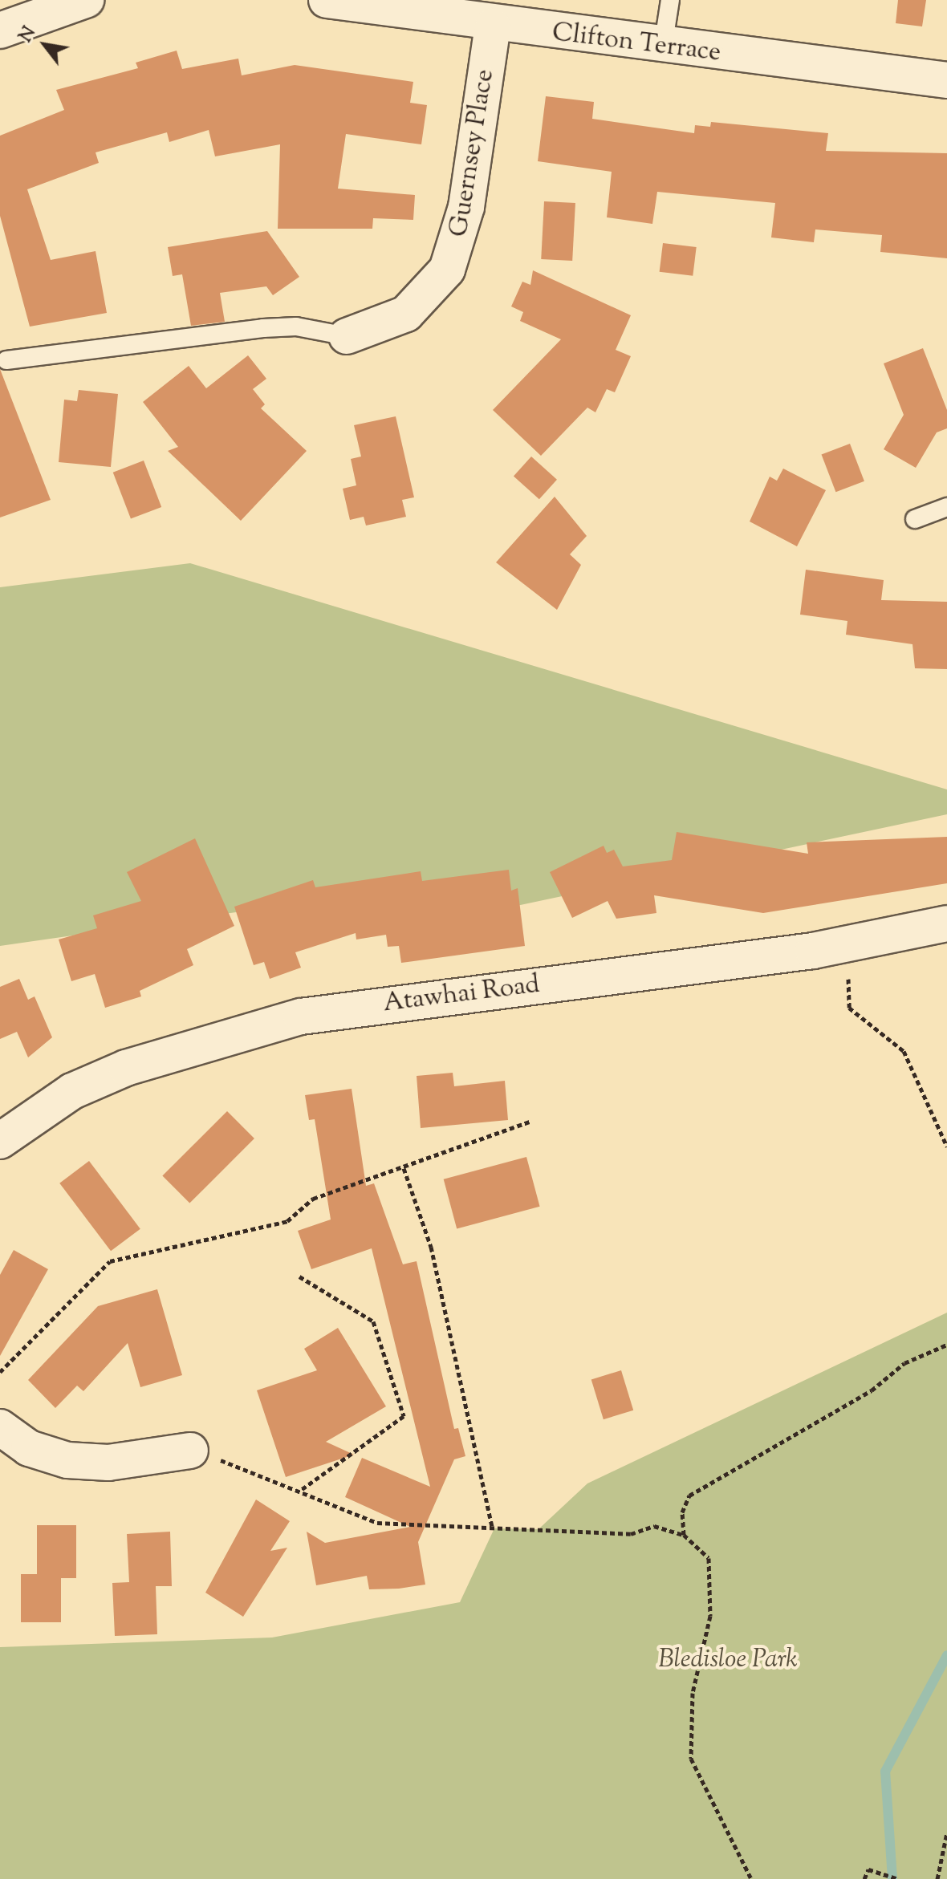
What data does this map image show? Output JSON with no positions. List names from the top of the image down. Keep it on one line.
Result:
{"streets":{"street":["Clifton Terrace","Guernsey Place","Atawhai Road"]},"crossings":[["Clifton Terrace","Guernsey Place"]],"parks":["Bledisloe Park"],"north":"top left"}
